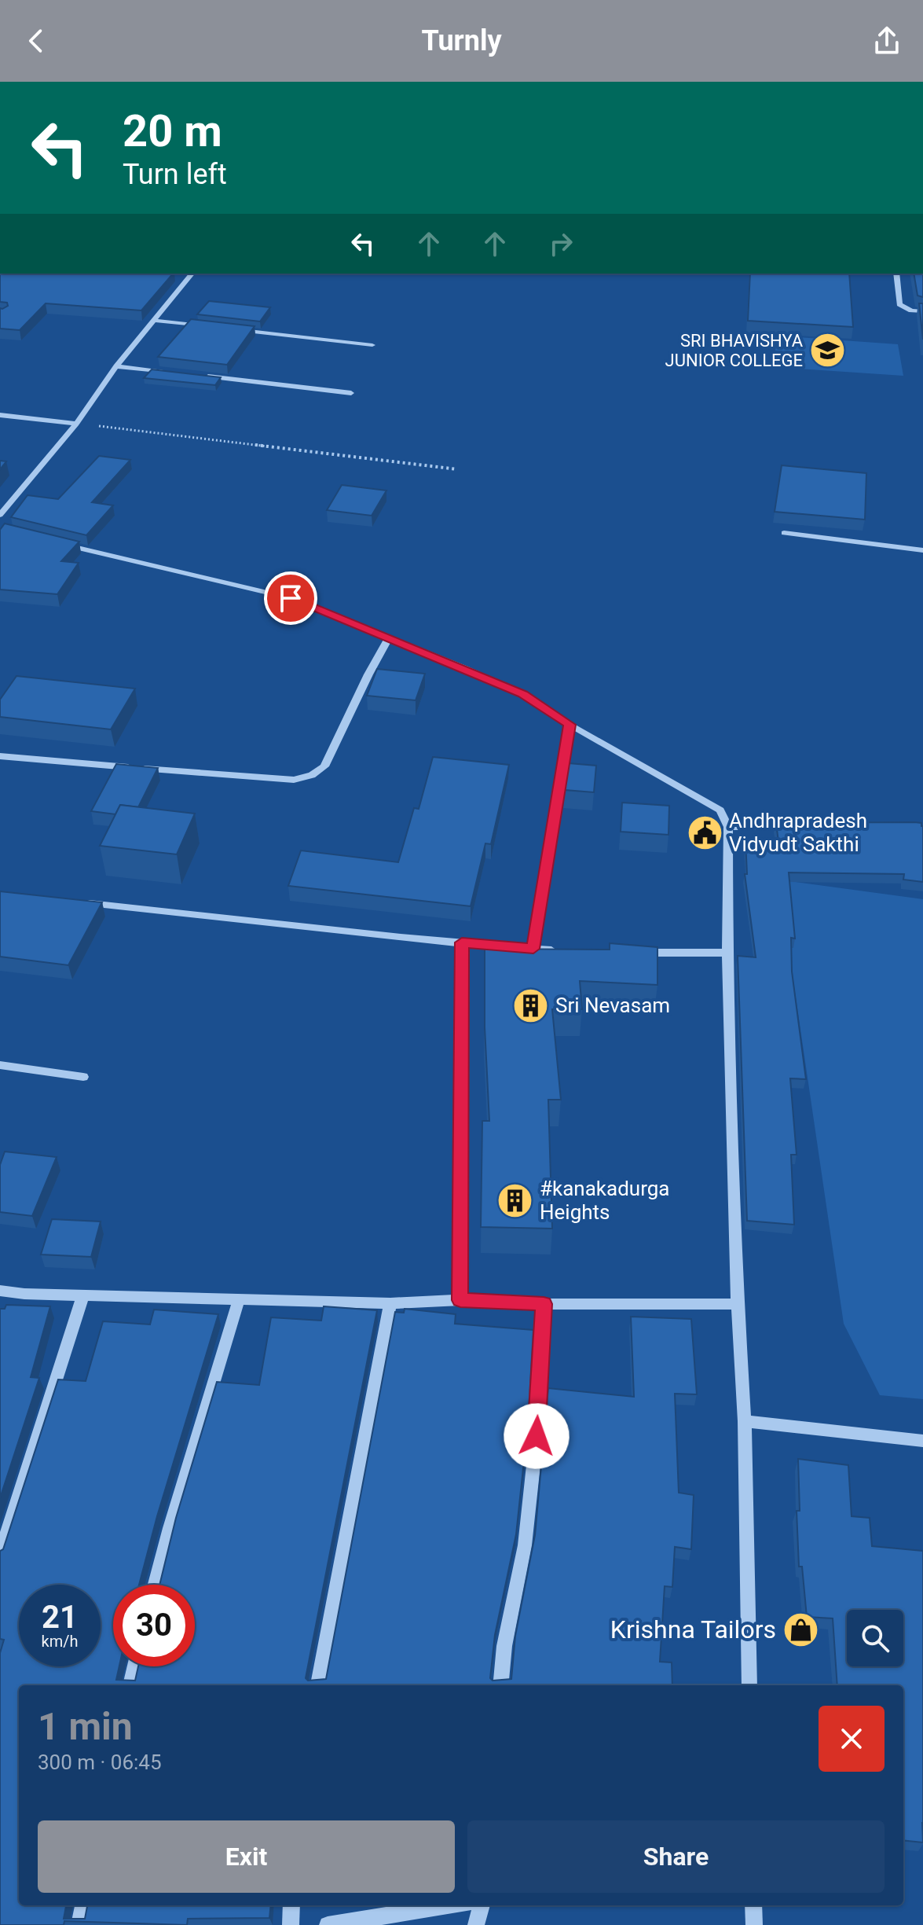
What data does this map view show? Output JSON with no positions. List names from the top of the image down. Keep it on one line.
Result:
{"places":{"school or university":["SRI BHAVISHYA JUNIOR COLLEGE"],"public building":["Andhrapradesh Vidyudt Sakthi"],"building":["Sri Nevasam","#kanakadurga Heights"],"shop":["Krishna Tailors"]},"page":{"header":"Turnly","turn":["20 m","Turn left"],"speed":"21 km/h","limit":"30","heading":["1 min","300 m · 06:45"],"buttons":["Exit","Share"]}}
